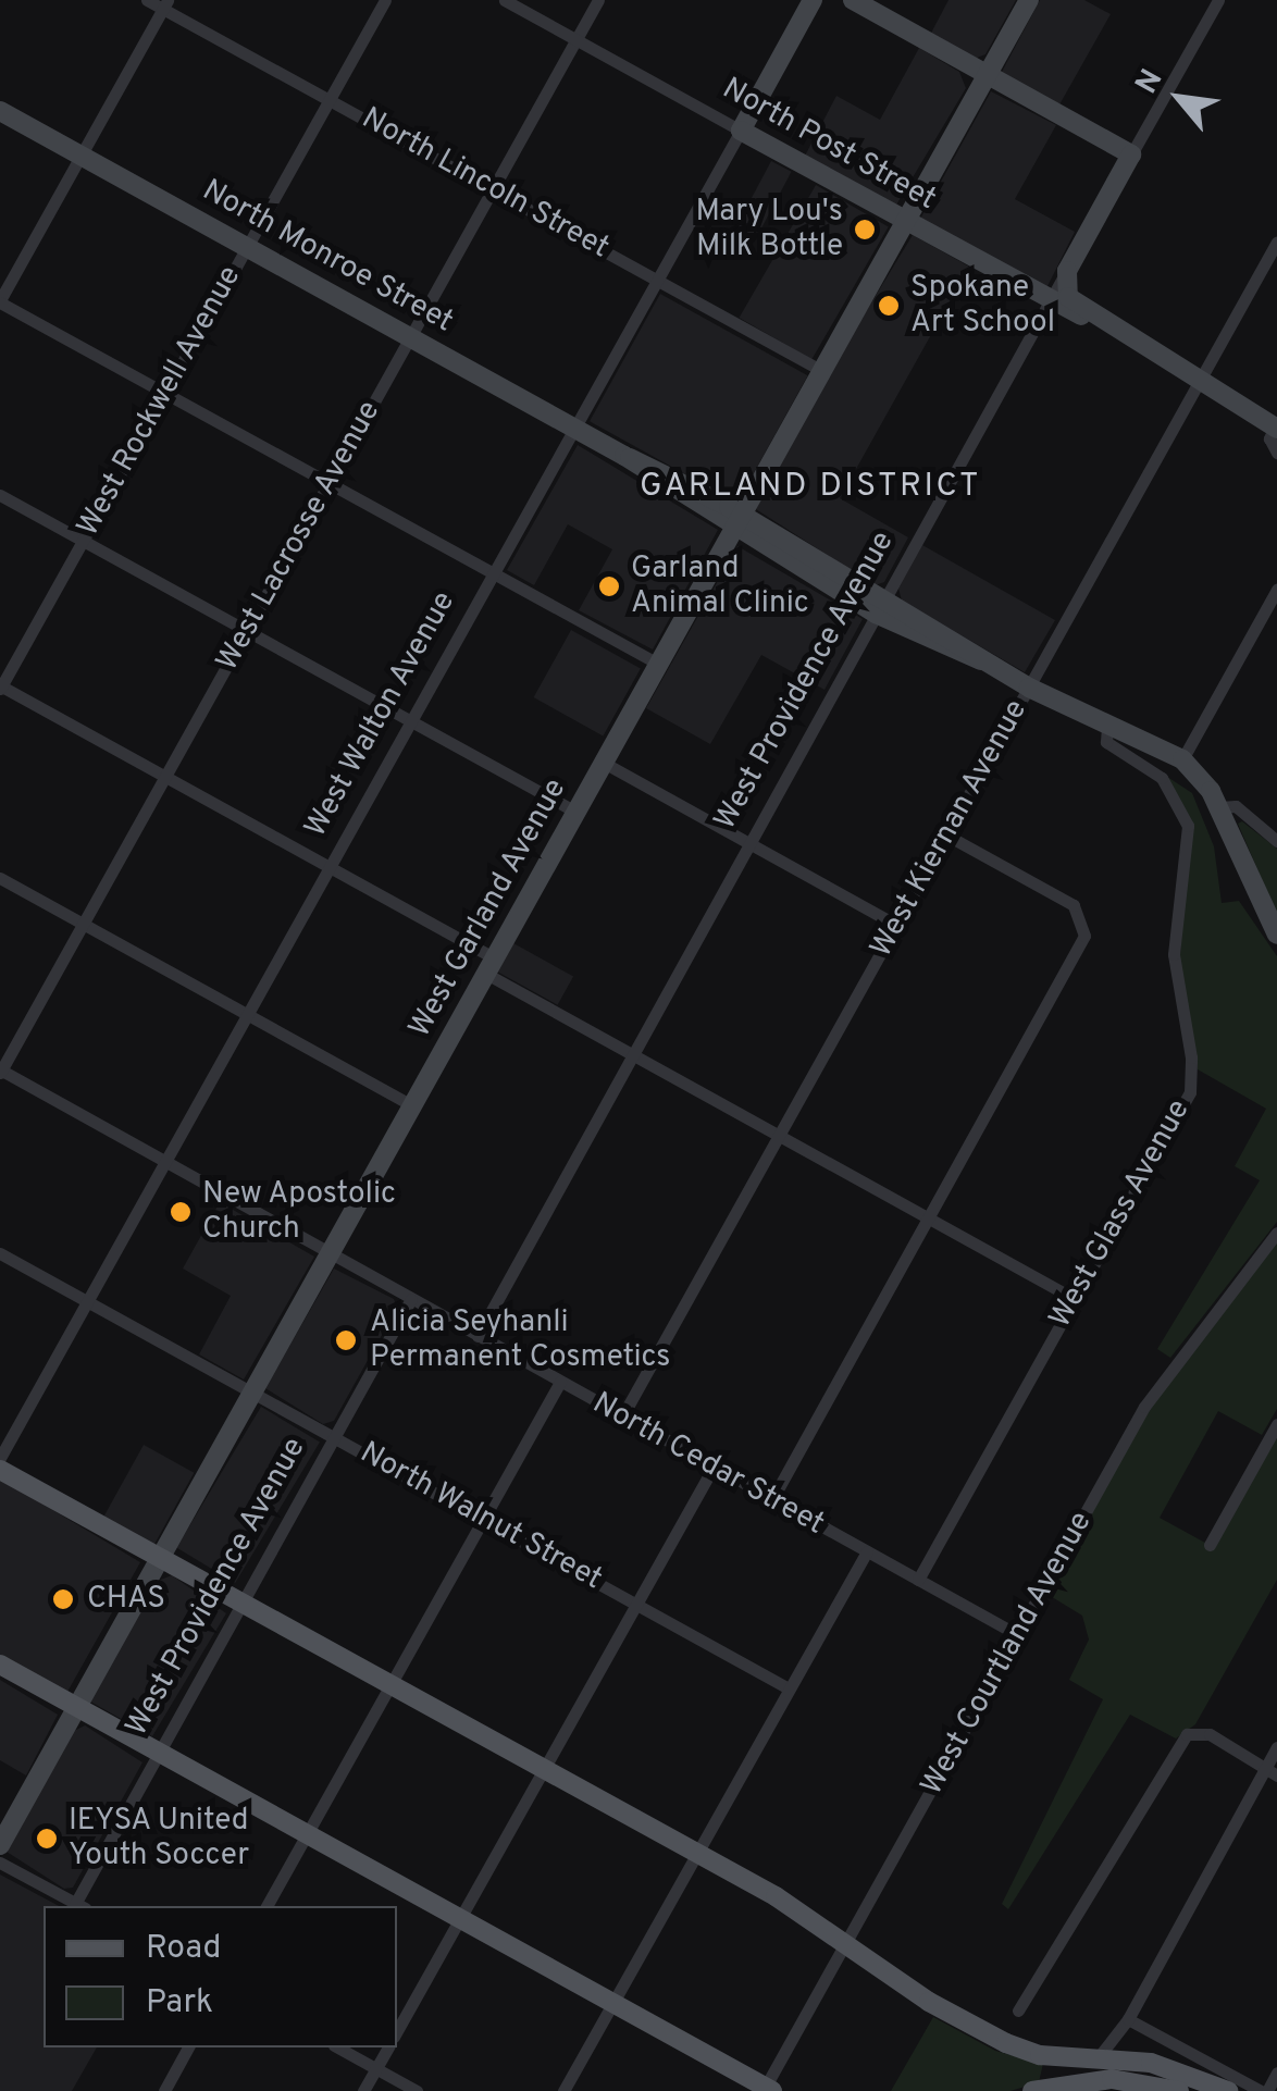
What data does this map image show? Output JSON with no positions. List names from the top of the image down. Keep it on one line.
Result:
{"streets":{"street":["North Post Street","North Lincoln Street","North Monroe Street","West Rockwell Avenue","West Lacrosse Avenue","West Providence Avenue","West Walton Avenue","West Kiernan Avenue","West Garland Avenue","West Glass Avenue","North Cedar Street","North Walnut Street","West Courtland Avenue"]},"crossings":[["North Post Street","West Lacrosse Avenue"],["North Post Street","West Providence Avenue"],["North Post Street","West Walton Avenue"],["North Post Street","West Kiernan Avenue"],["North Post Street","West Garland Avenue"],["North Lincoln Street","West Rockwell Avenue"],["North Lincoln Street","West Lacrosse Avenue"],["North Lincoln Street","West Walton Avenue"],["North Lincoln Street","West Garland Avenue"],["North Monroe Street","West Rockwell Avenue"],["North Monroe Street","West Lacrosse Avenue"],["North Monroe Street","West Providence Avenue"],["North Monroe Street","West Walton Avenue"],["North Monroe Street","West Kiernan Avenue"],["North Monroe Street","West Garland Avenue"],["North Monroe Street","West Glass Avenue"],["West Lacrosse Avenue","North Cedar Street"],["West Providence Avenue","North Cedar Street"],["West Providence Avenue","North Walnut Street"],["West Walton Avenue","North Cedar Street"],["West Walton Avenue","North Walnut Street"],["West Kiernan Avenue","North Cedar Street"],["West Garland Avenue","North Cedar Street"],["West Garland Avenue","North Walnut Street"],["West Glass Avenue","North Cedar Street"],["North Cedar Street","West Courtland Avenue"]],"districts":["GARLAND DISTRICT"],"places":["Mary Lou's Milk Bottle","Spokane Art School","Garland Animal Clinic","New Apostolic Church","Alicia Seyhanli Permanent Cosmetics","CHAS","IEYSA United Youth Soccer"],"legend":["Road","Park"],"north":"top left"}
